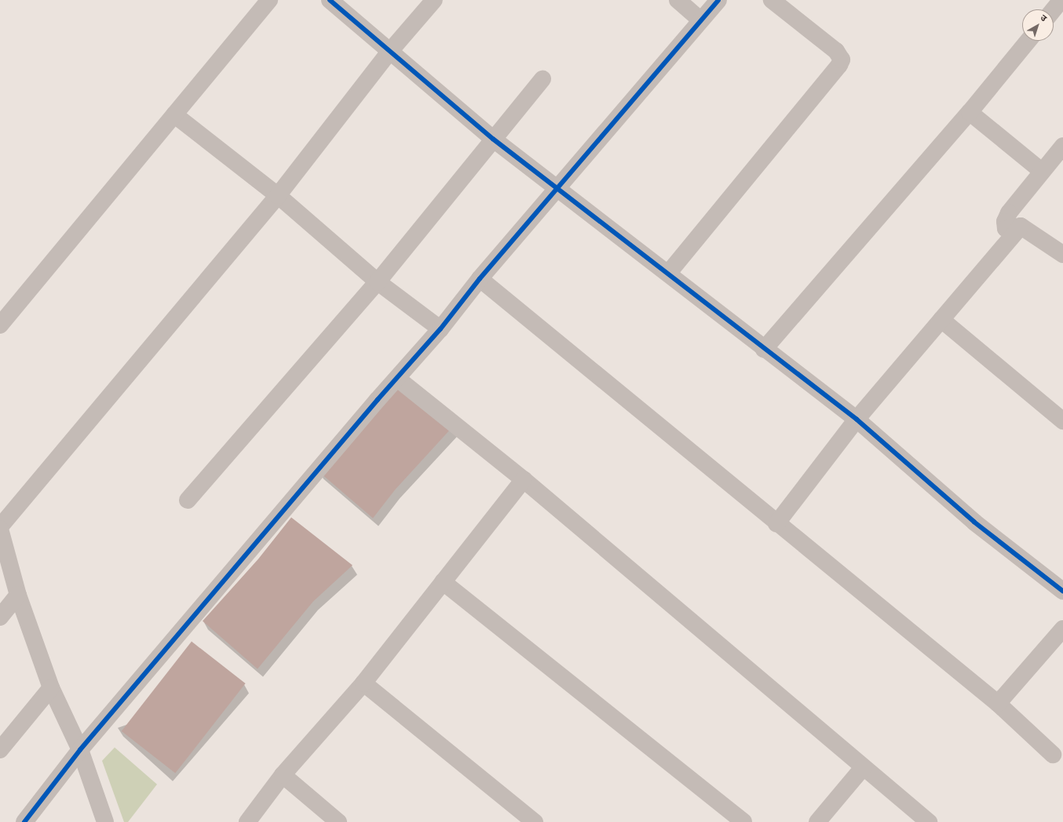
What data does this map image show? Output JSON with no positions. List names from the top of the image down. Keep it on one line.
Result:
{"north":"top right"}
